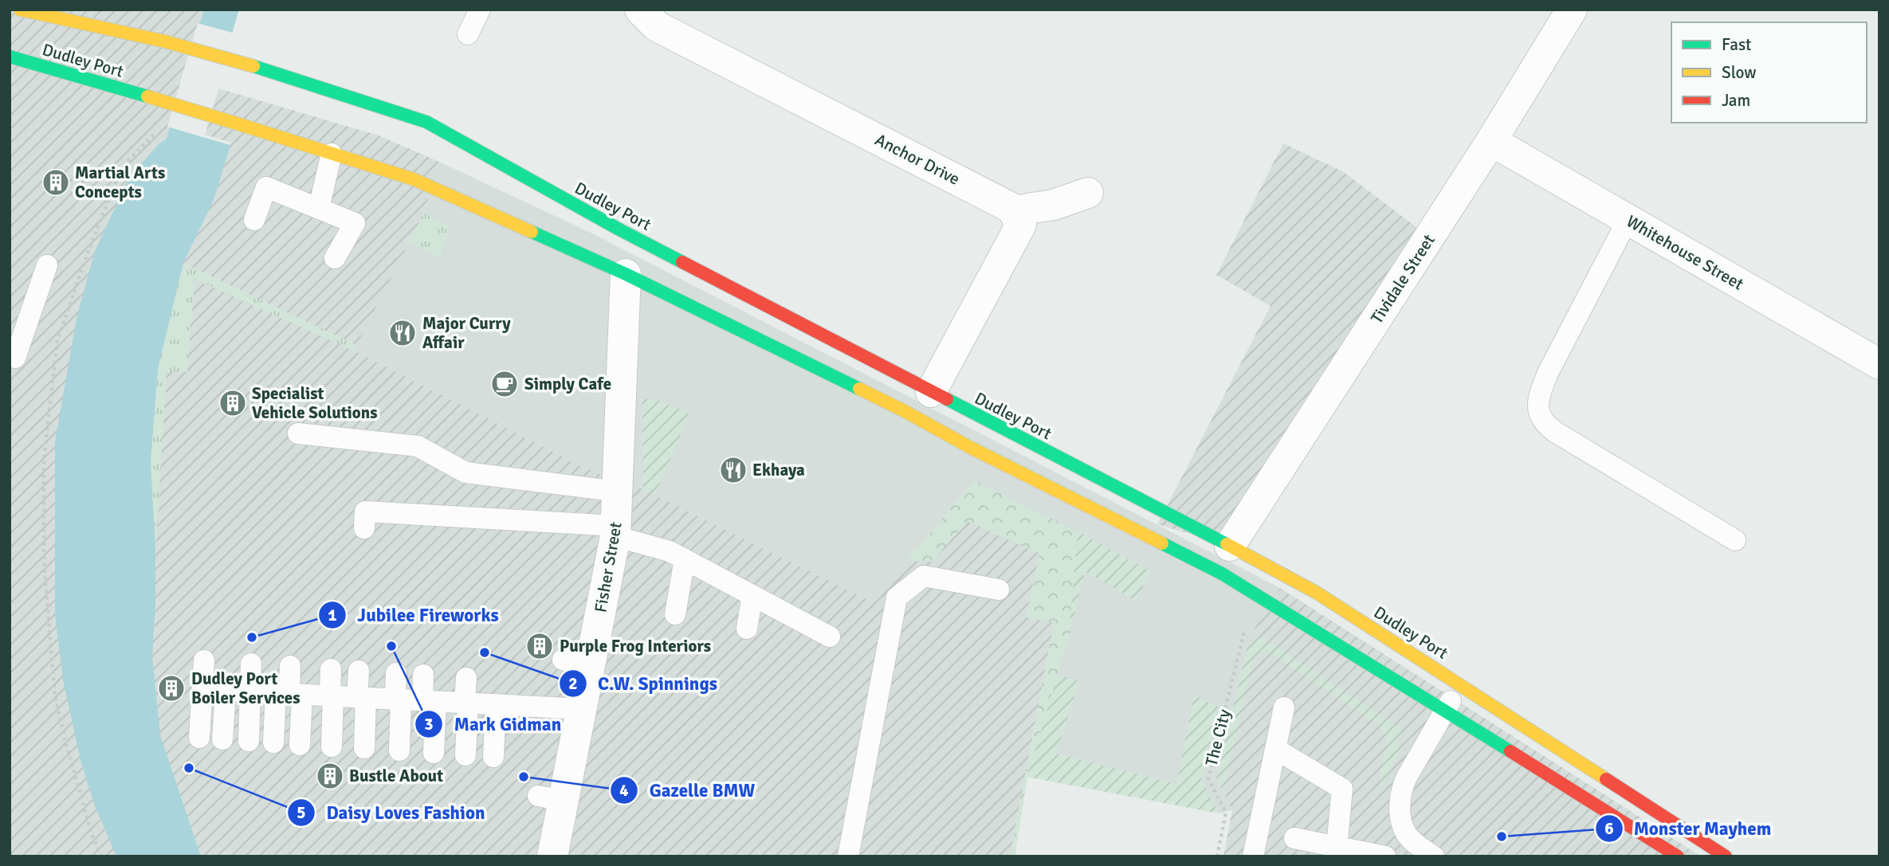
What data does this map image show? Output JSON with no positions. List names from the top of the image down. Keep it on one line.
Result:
{"streets":{"highway":["Dudley Port"],"street":["Anchor Drive","Whitehouse Street","Tividale Street","Fisher Street"],"path":["The City"]},"crossings":[["Dudley Port","Tividale Street"],["Whitehouse Street","Tividale Street"]],"places":{"building":["Martial Arts Concepts","Specialist Vehicle Solutions","Purple Frog Interiors","Dudley Port Boiler Services","Bustle About"],"restaurant":["Major Curry Affair","Ekhaya"],"cafe":["Simply Cafe"],"other":["Jubilee Fireworks","Mark Gidman","C.W. Spinnings","Daisy Loves Fashion","Gazelle BMW","Monster Mayhem"]},"legend":["Fast","Slow","Jam"]}
